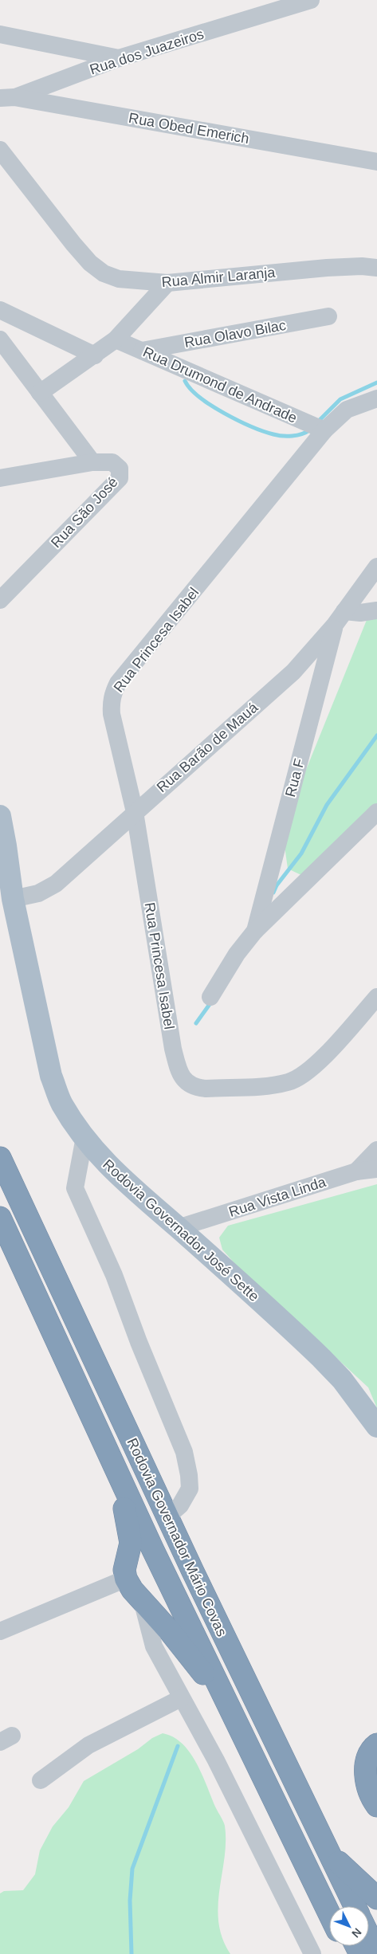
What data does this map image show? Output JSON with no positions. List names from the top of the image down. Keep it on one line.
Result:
{"streets":{"highway":["Rodovia Governador Mário Covas"],"main road":["Rodovia Governador José Sette"],"street":["Rua dos Juazeiros","Rua Obed Emerich","Rua Almir Laranja","Rua Olavo Bilac","Rua Drumond de Andrade","Rua São José","Rua Princesa Isabel","Rua Barão de Mauá","Rua F","Rua Vista Linda"]},"crossings":[["Rua dos Juazeiros","Rua Obed Emerich"],["Rua Olavo Bilac","Rua Drumond de Andrade"],["Rua Drumond de Andrade","Rua Princesa Isabel"],["Rua Princesa Isabel","Rua Barão de Mauá"],["Rua Barão de Mauá","Rua F"],["Rua Barão de Mauá","Rodovia Governador José Sette"],["Rua Vista Linda","Rodovia Governador José Sette"]],"north":"bottom right"}
